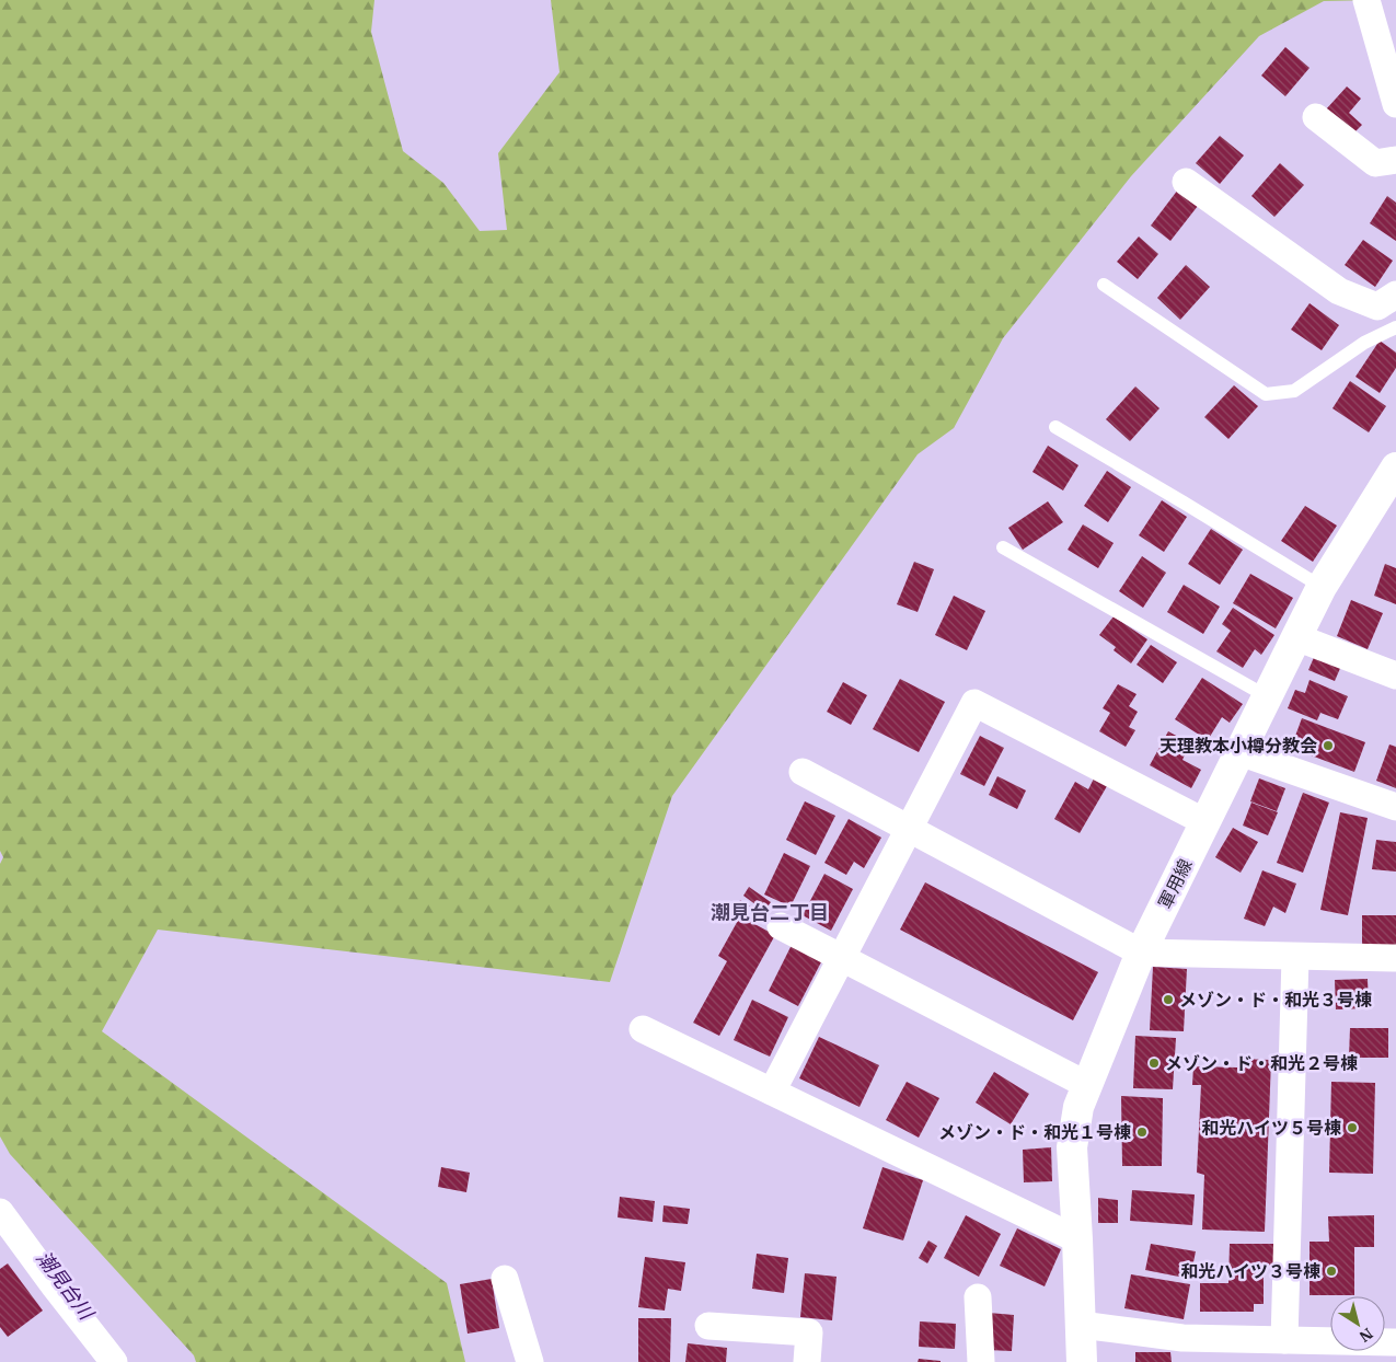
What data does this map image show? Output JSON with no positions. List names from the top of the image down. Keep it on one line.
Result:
{"streets":{"street":["軍用線"]},"districts":["潮見台二丁目"],"water":["潮見台川"],"places":["天理教本小樽分教会","メゾン・ド・和光３号棟","メゾン・ド・和光２号棟","和光ハイツ５号棟","メゾン・ド・和光１号棟","和光ハイツ３号棟"],"north":"bottom right"}
